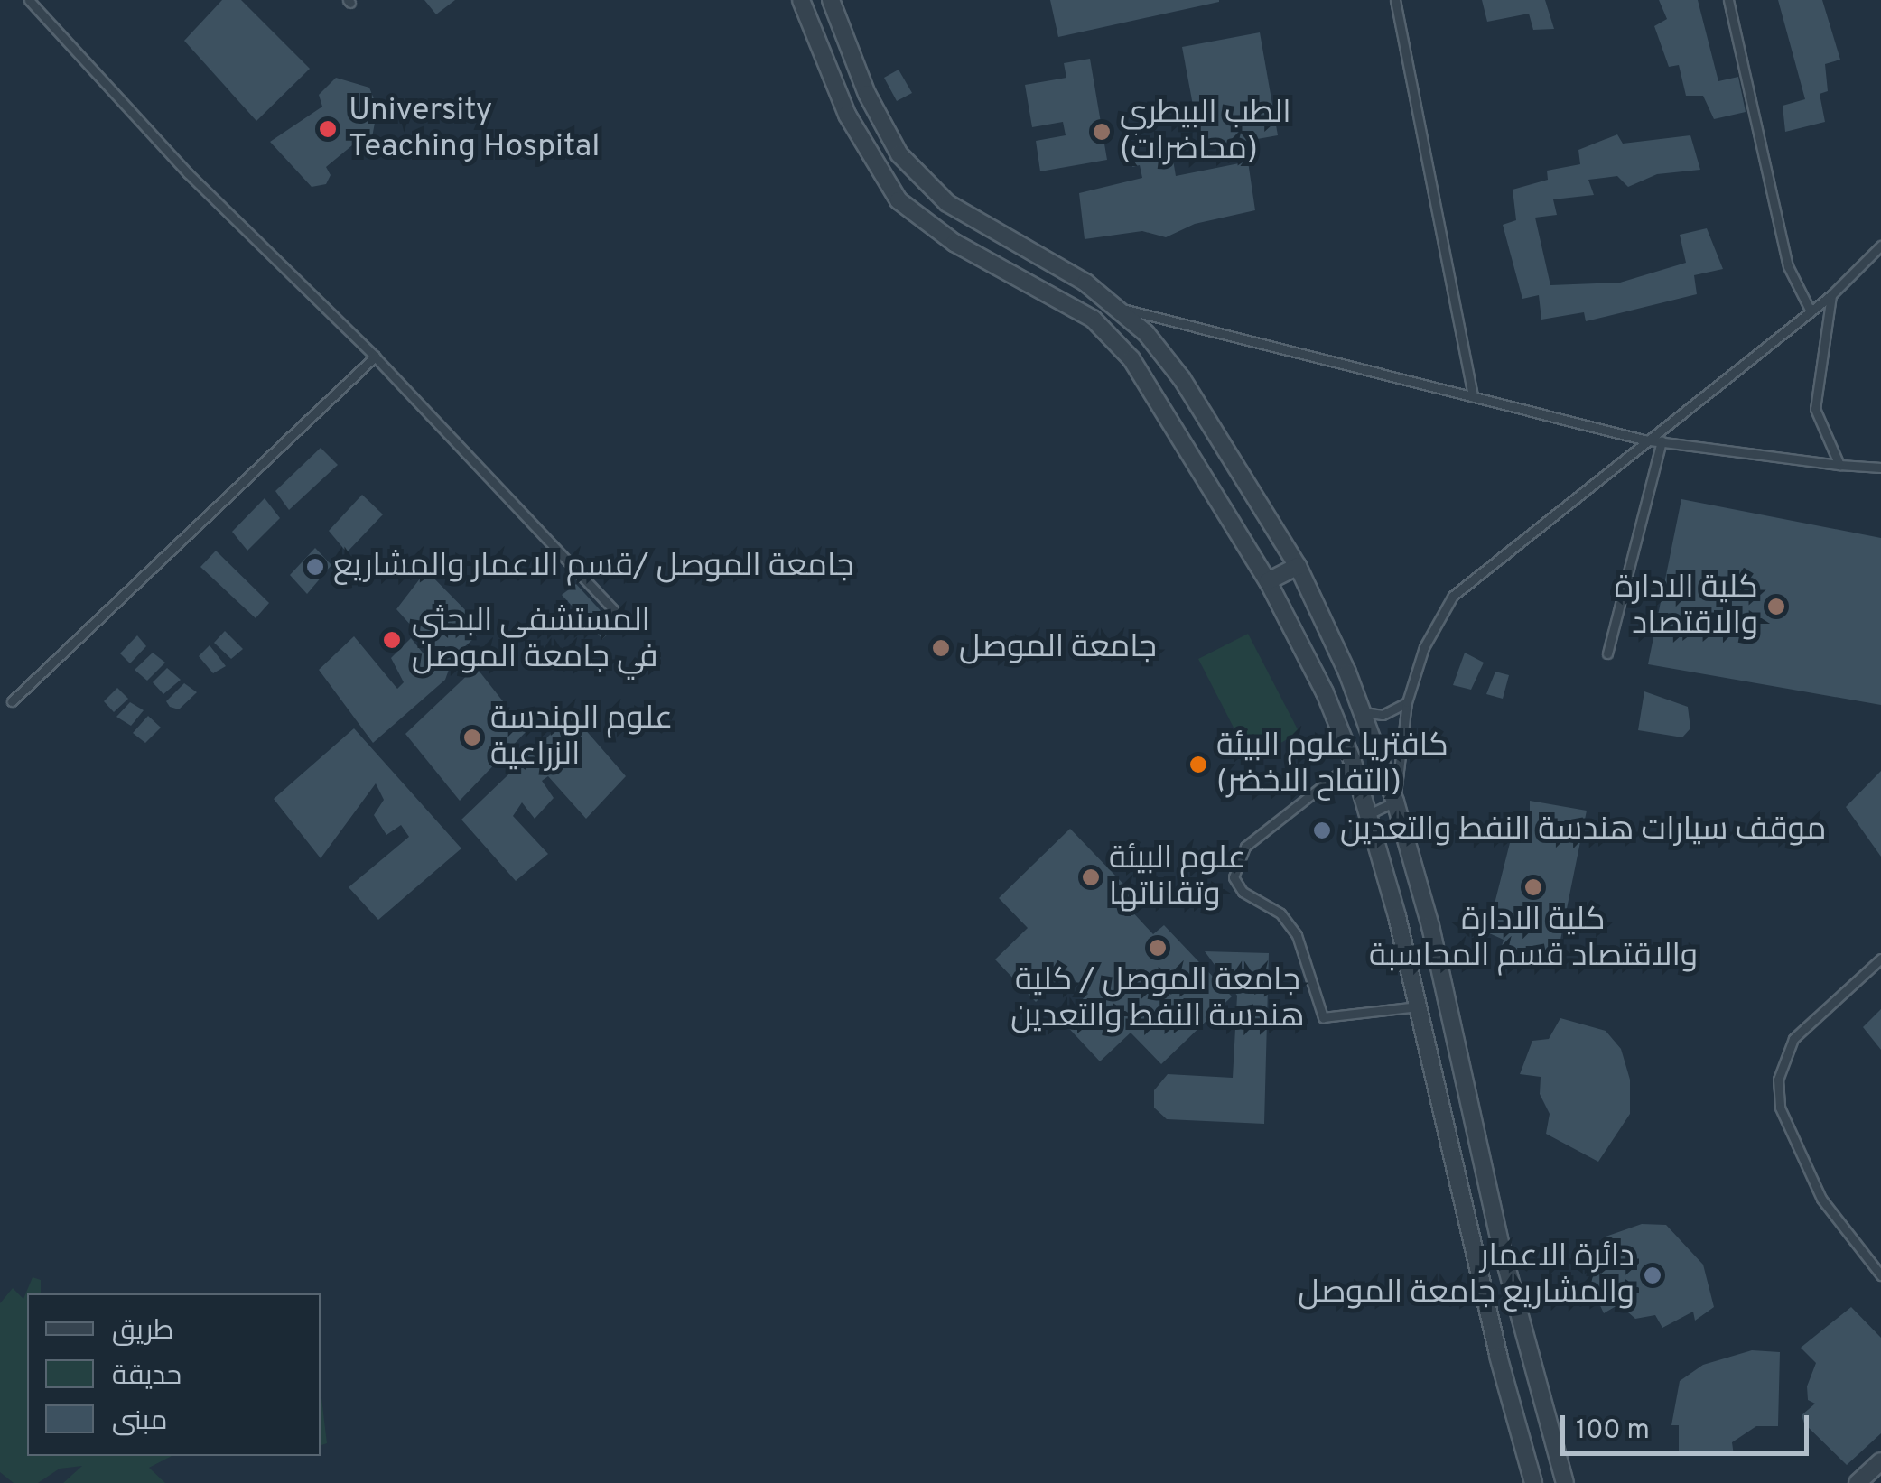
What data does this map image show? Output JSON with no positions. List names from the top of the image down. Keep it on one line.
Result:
{"places":["University Teaching Hospital","الطب البيطري (محاضرات)","جامعة الموصل /قسم الاعمار والمشاريع","كلية الادارة والاقتصاد","المستشفى البحثي في جامعة الموصل","جامعة الموصل","علوم الهندسة الزراعية","كافتريا علوم البيئة (التفاح الاخضر)","موقف سيارات هندسة النفط والتعدين","علوم البيئة وتقاناتها","كلية الادارة والاقتصاد قسم المحاسبة","جامعة الموصل / كلية هندسة النفط والتعدين","دائرة الاعمار والمشاريع جامعة الموصل"],"legend":["طريق","حديقة","مبنى"],"scale_bar":"100 m"}
